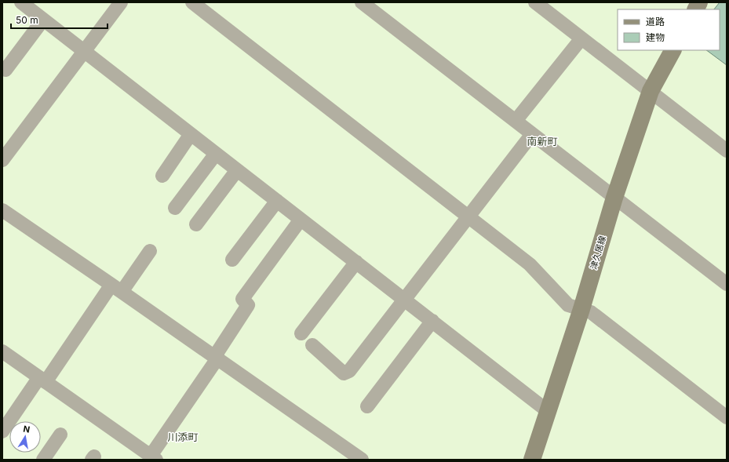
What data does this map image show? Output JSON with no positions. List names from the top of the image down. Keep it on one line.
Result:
{"streets":{"main road":["津久居線"]},"districts":["南新町","川添町"],"legend":["道路","建物"],"scale_bar":"50 m","north":"top"}
